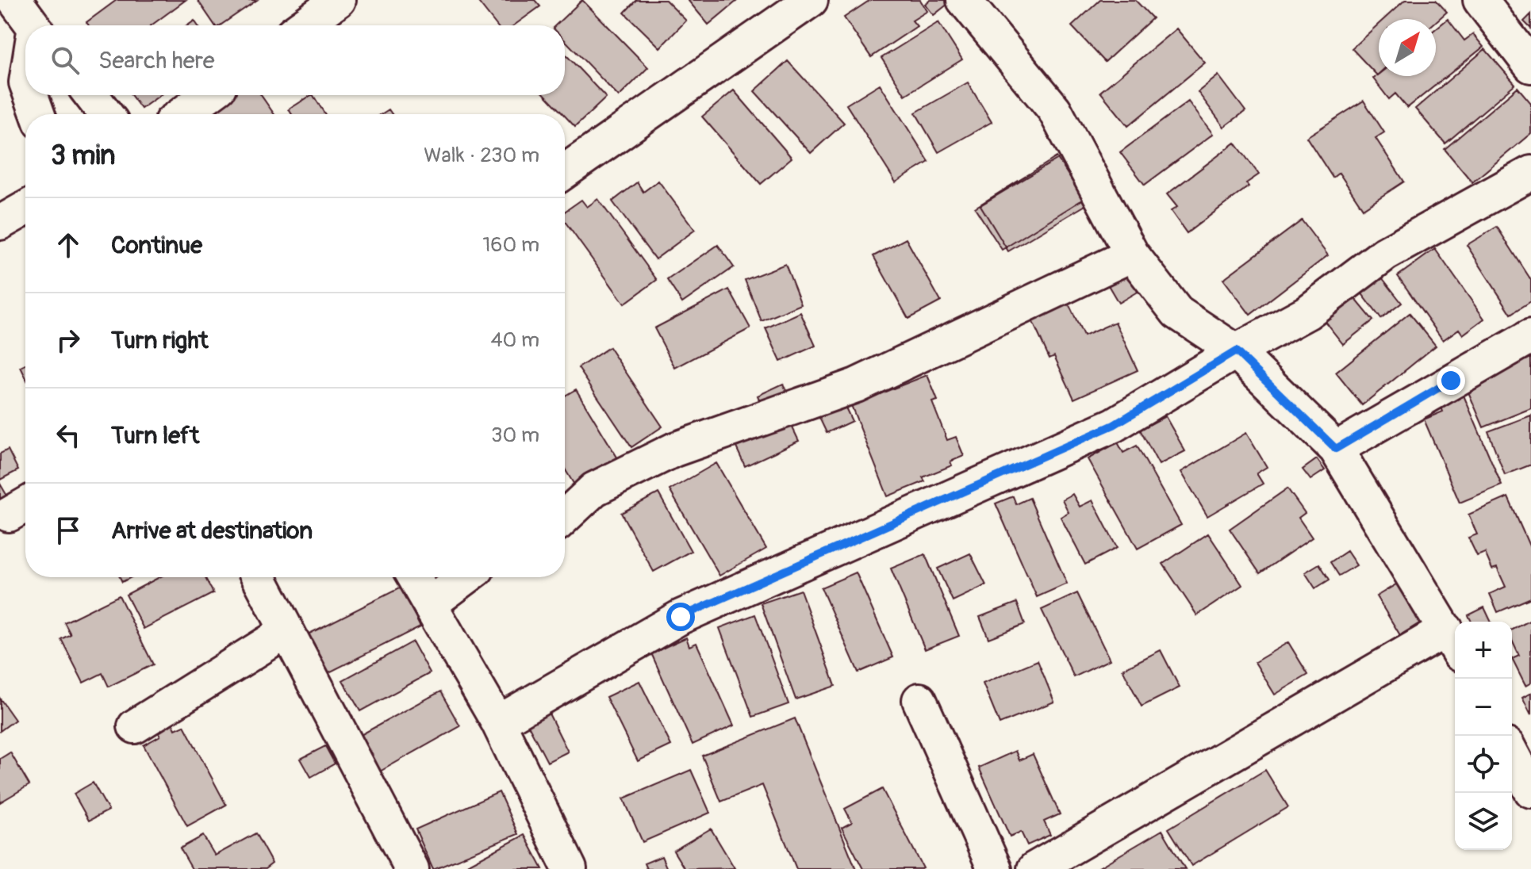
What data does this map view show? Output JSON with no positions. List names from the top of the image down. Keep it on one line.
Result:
{"north":"top right","page":{"search":"Search here","heading":["3 min","Walk · 230 m"],"list":[["Continue","160 m"],["Turn right","40 m"],["Turn left","30 m"],"Arrive at destination"],"map_buttons":["+","−"]}}
